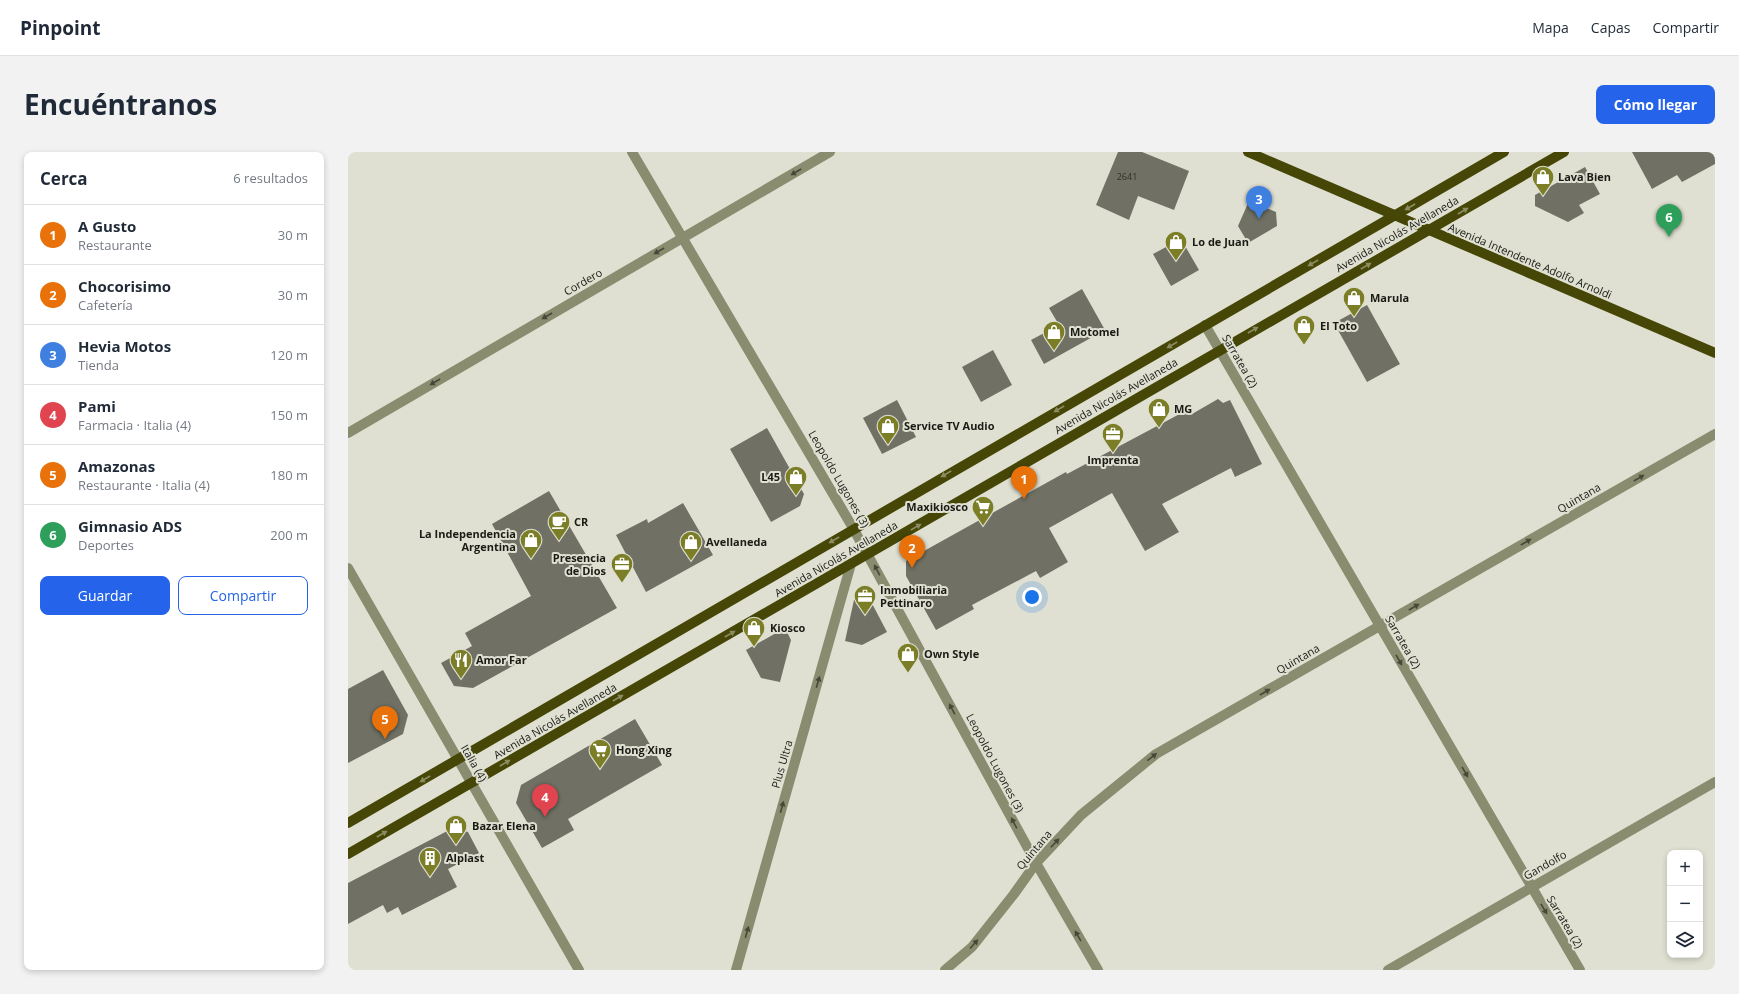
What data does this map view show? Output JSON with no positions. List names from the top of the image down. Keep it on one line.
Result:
{"streets":{"main road":["Avenida Nicolás Avellaneda","Avenida Intendente Adolfo Arnoldi"],"street":["Cordero","Sarratea (2)","Leopoldo Lugones (3)","Quintana","Italia (4)","Plus Ultra","Gandolfo"]},"crossings":[["Avenida Nicolás Avellaneda","Avenida Intendente Adolfo Arnoldi"],["Avenida Nicolás Avellaneda","Sarratea (2)"],["Avenida Nicolás Avellaneda","Leopoldo Lugones (3)"],["Avenida Nicolás Avellaneda","Italia (4)"],["Avenida Nicolás Avellaneda","Plus Ultra"],["Cordero","Leopoldo Lugones (3)"],["Sarratea (2)","Quintana"],["Sarratea (2)","Gandolfo"],["Leopoldo Lugones (3)","Quintana"]],"one_way":["Cordero","Sarratea (2)","Leopoldo Lugones (3)","Quintana","Plus Ultra"],"places":{"shop":["Lava Bien","Lo de Juan","Marula","El Toto","Motomel","MG","Service TV Audio","L45","La Independencia Argentina","Avellaneda","Kiosco","Own Style","Bazar Elena"],"office":["Imprenta","Presencia de Dios","Inmobiliaria Pettinaro"],"supermarket":["Maxikiosco","Hong Xing"],"cafe":["CR"],"restaurant":["Amor Far"],"building":["Alplast"]},"house_numbers":["2641"],"page":{"header":"Pinpoint","nav":["Mapa","Capas","Compartir"],"title":"Encuéntranos","buttons":["Cómo llegar",["Guardar","Compartir"]],"heading":["Cerca","6 resultados"],"pins":["3","6","1","2","5","4"],"list":[{"mark":"1","name":"A Gusto","note":"Restaurante","value":"30 m"},{"mark":"2","name":"Chocorisimo","note":"Cafetería","value":"30 m"},{"mark":"3","name":"Hevia Motos","note":"Tienda","value":"120 m"},{"mark":"4","name":"Pami","note":"Farmacia · Italia (4)","value":"150 m"},{"mark":"5","name":"Amazonas","note":"Restaurante · Italia (4)","value":"180 m"},{"mark":"6","name":"Gimnasio ADS","note":"Deportes","value":"200 m"}],"map_buttons":["+","−"]}}
